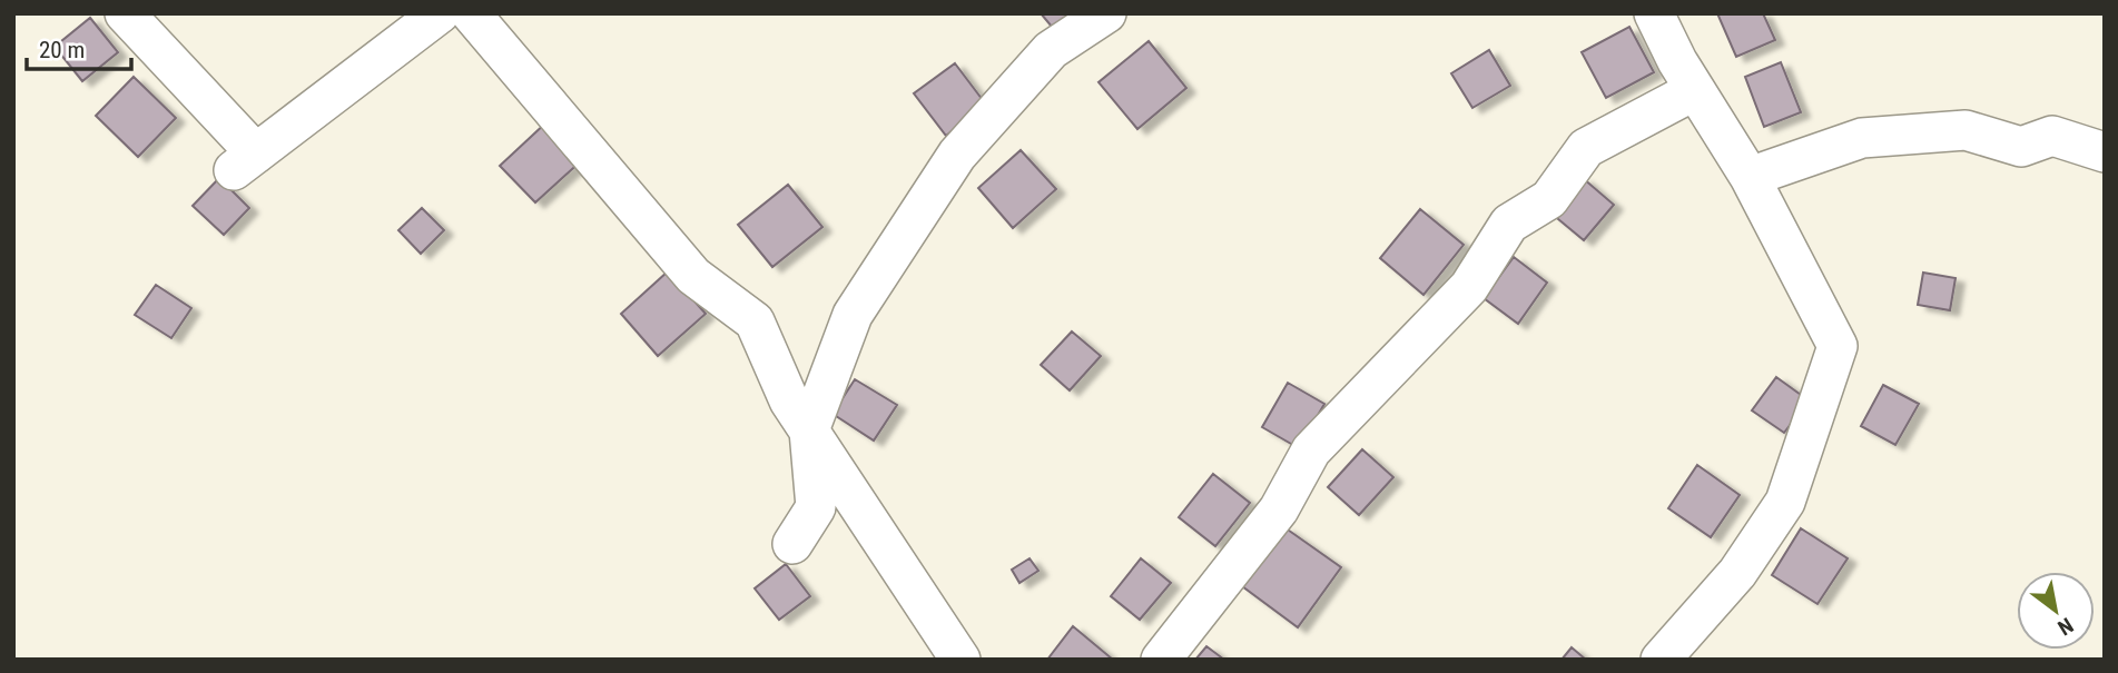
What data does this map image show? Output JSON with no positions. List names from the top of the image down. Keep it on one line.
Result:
{"scale_bar":"20 m","north":"bottom right"}
